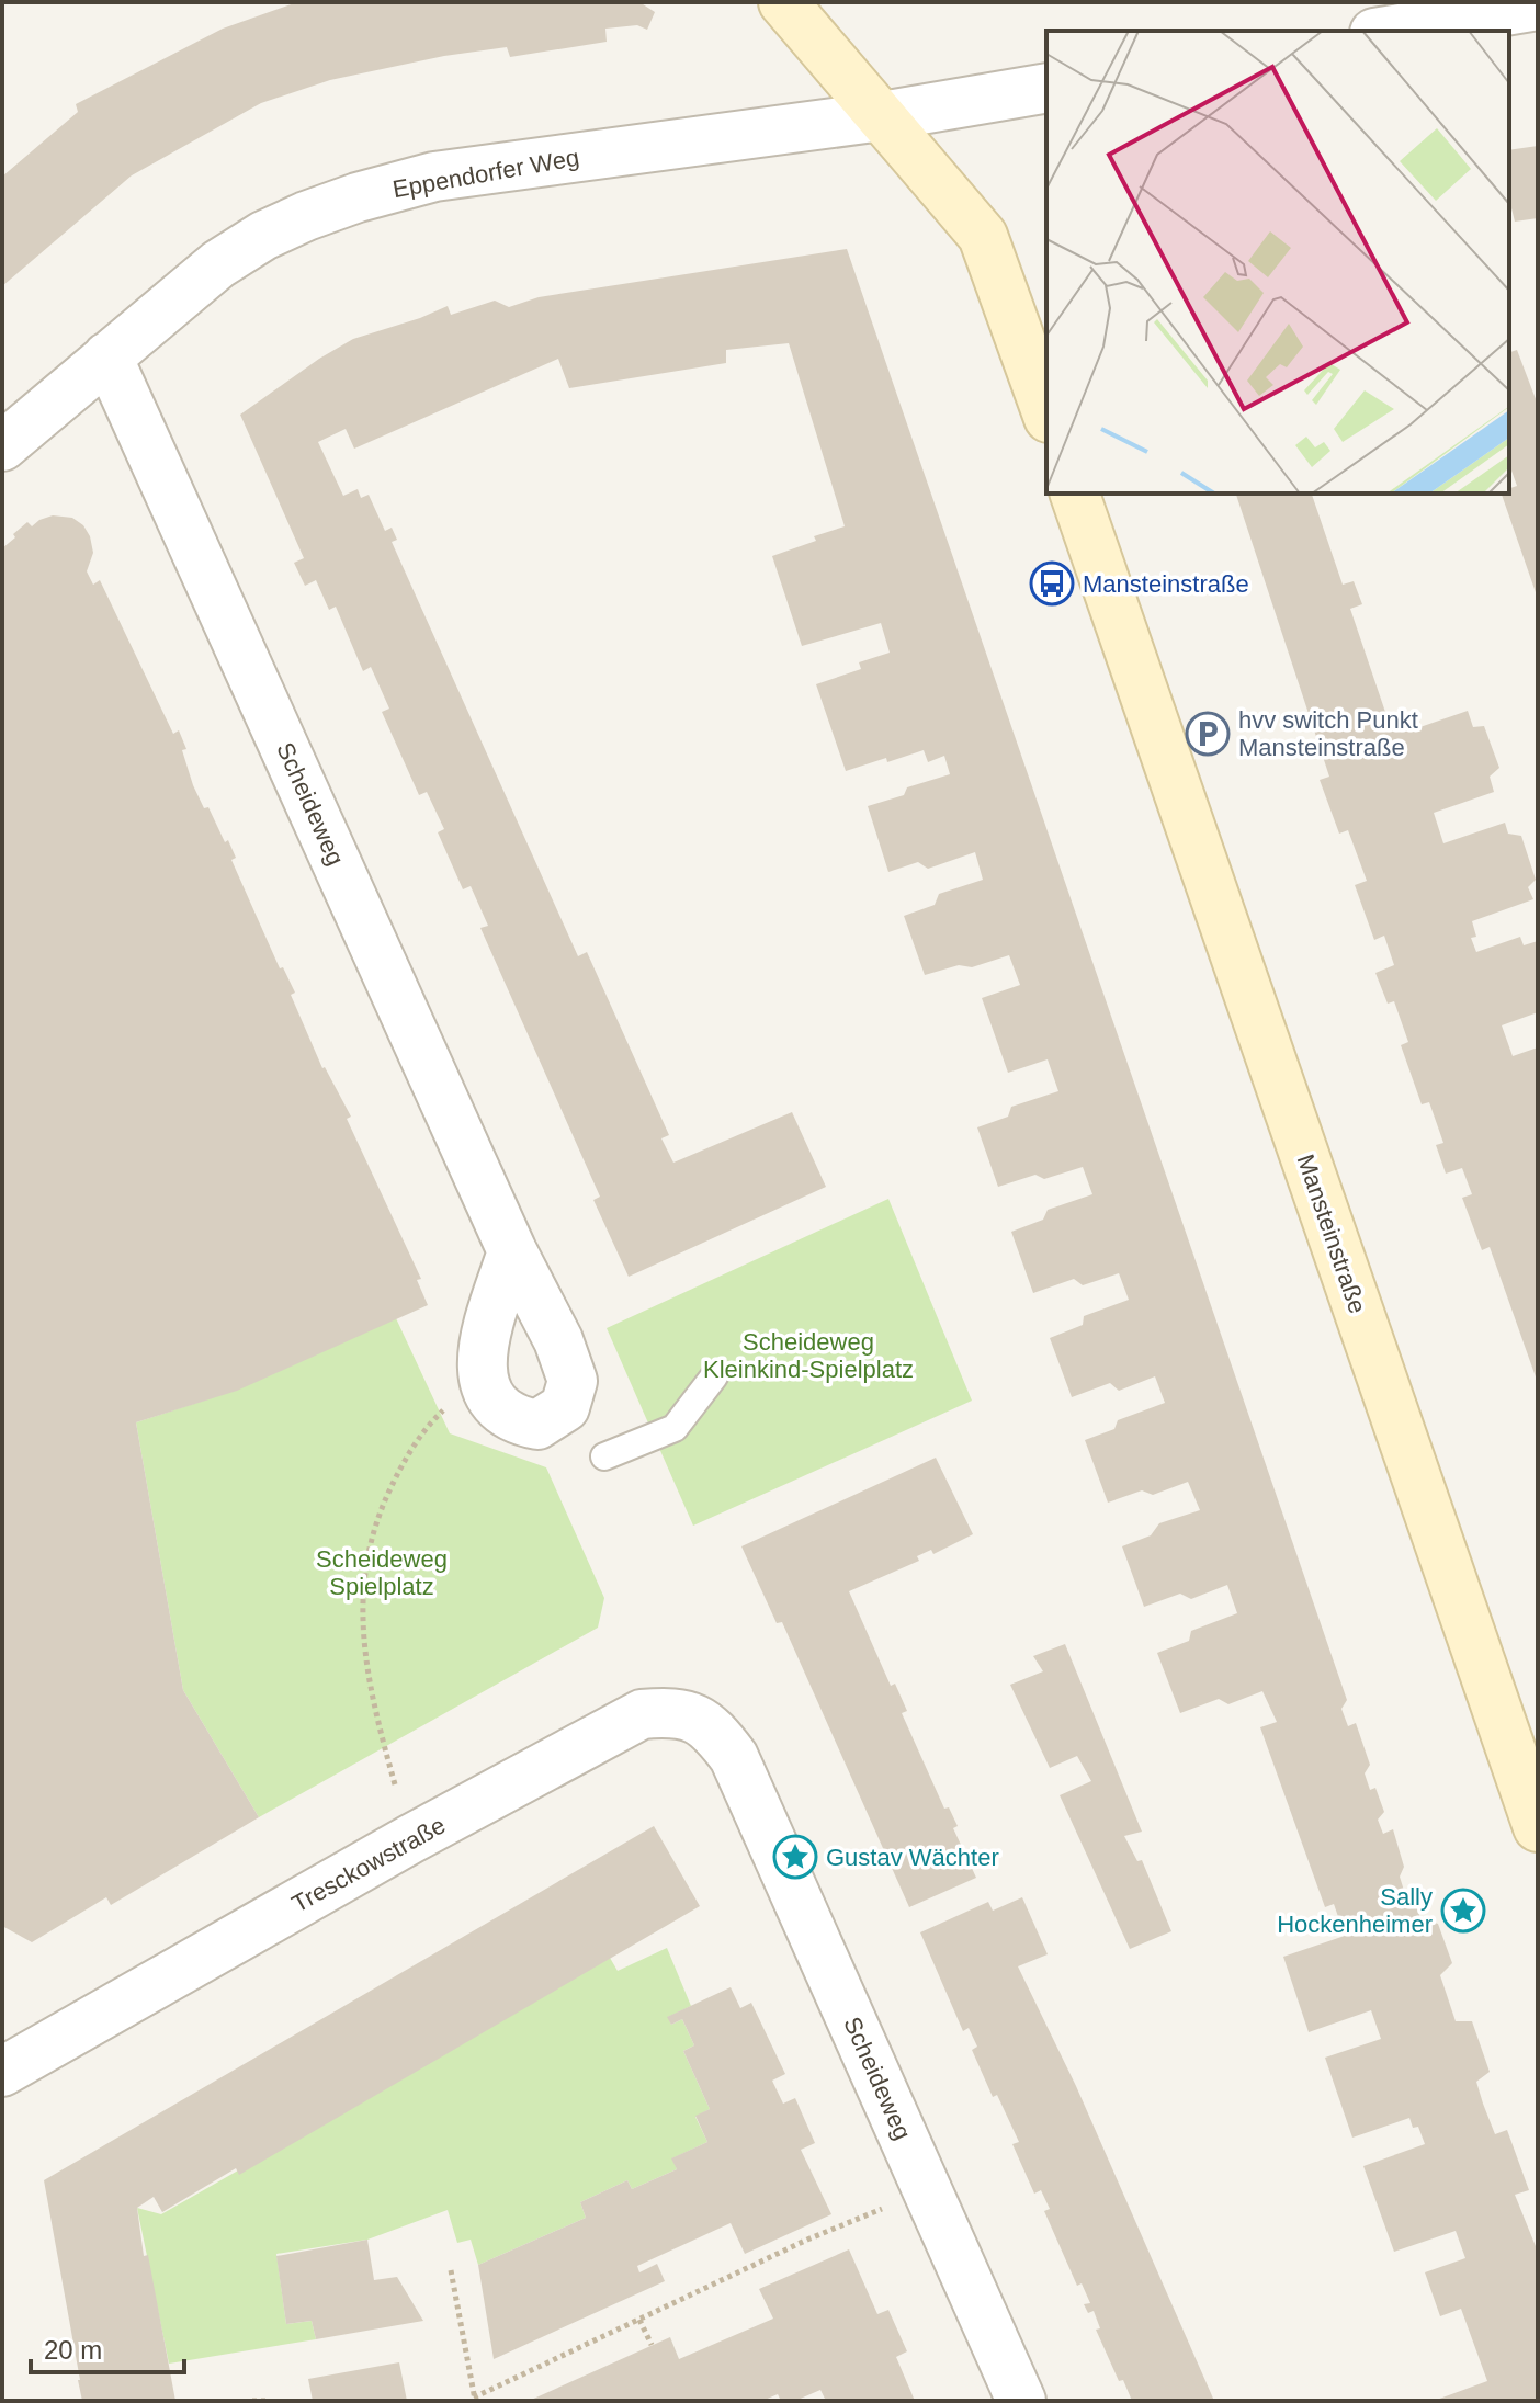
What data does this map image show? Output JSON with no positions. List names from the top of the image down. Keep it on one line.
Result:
{"streets":{"street":["Eppendorfer Weg","Scheideweg","Mansteinstraße","Tresckowstraße"]},"crossings":[["Eppendorfer Weg","Scheideweg"],["Scheideweg","Tresckowstraße"]],"parks":["Scheideweg Kleinkind-Spielplatz","Scheideweg Spielplatz"],"places":{"bus stop":["Mansteinstraße"],"parking":["hvv switch Punkt Mansteinstraße"],"place":["Gustav Wächter","Sally Hockenheimer"]},"scale_bar":"20 m"}
